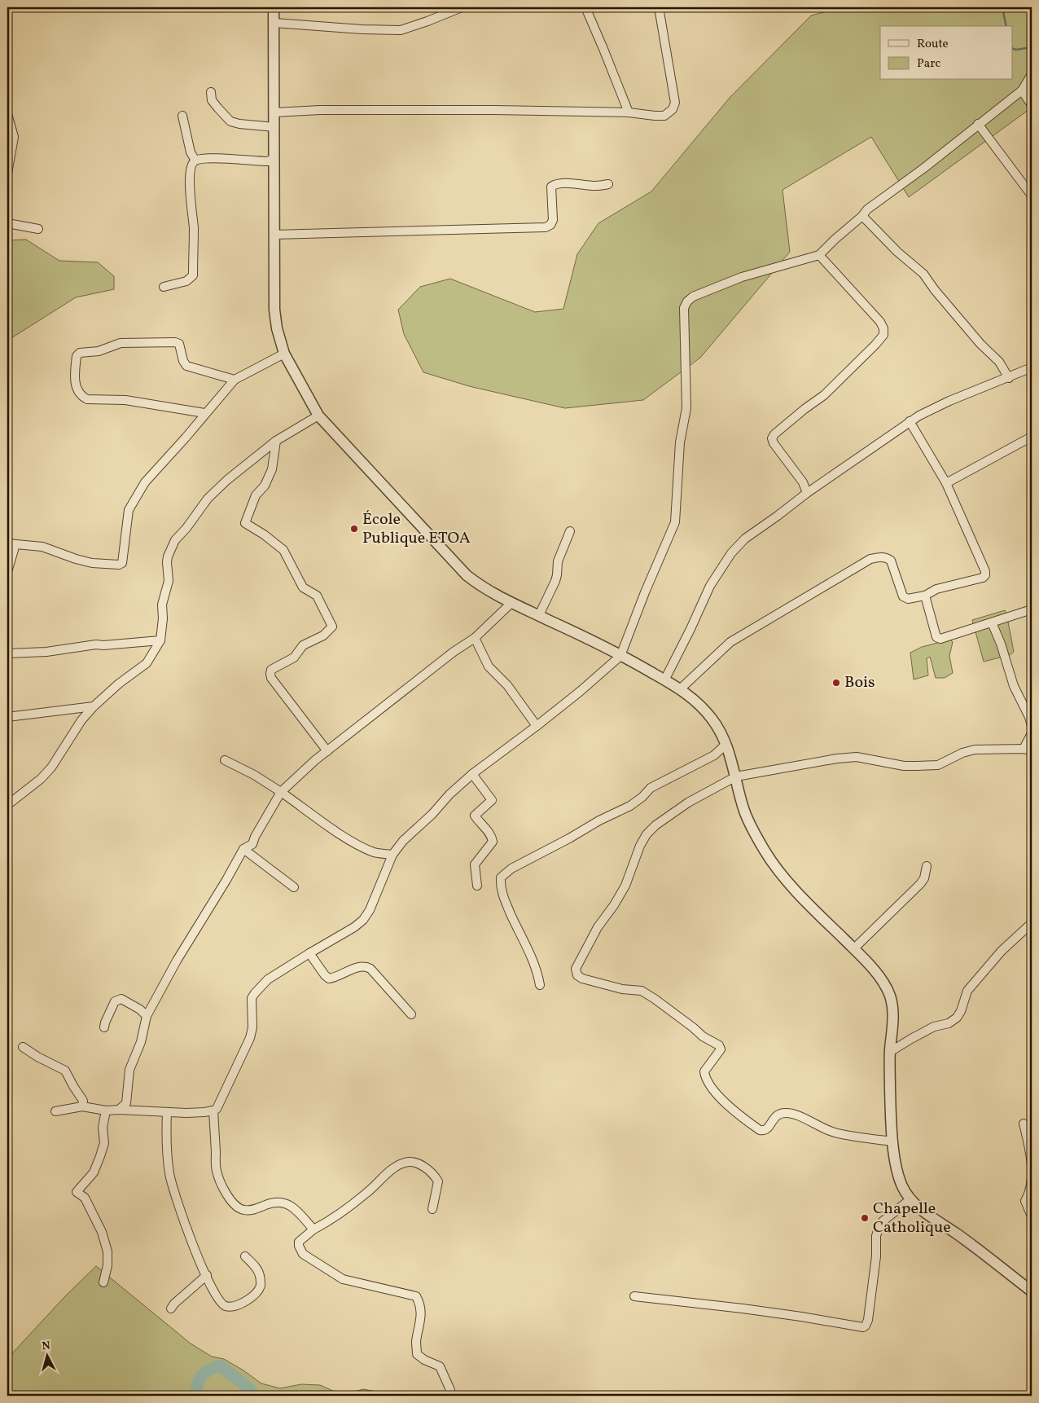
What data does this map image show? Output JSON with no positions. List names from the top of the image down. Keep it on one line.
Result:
{"places":["École Publique ETOA","Bois","Chapelle Catholique"],"legend":["Route","Parc"],"north":"top"}
